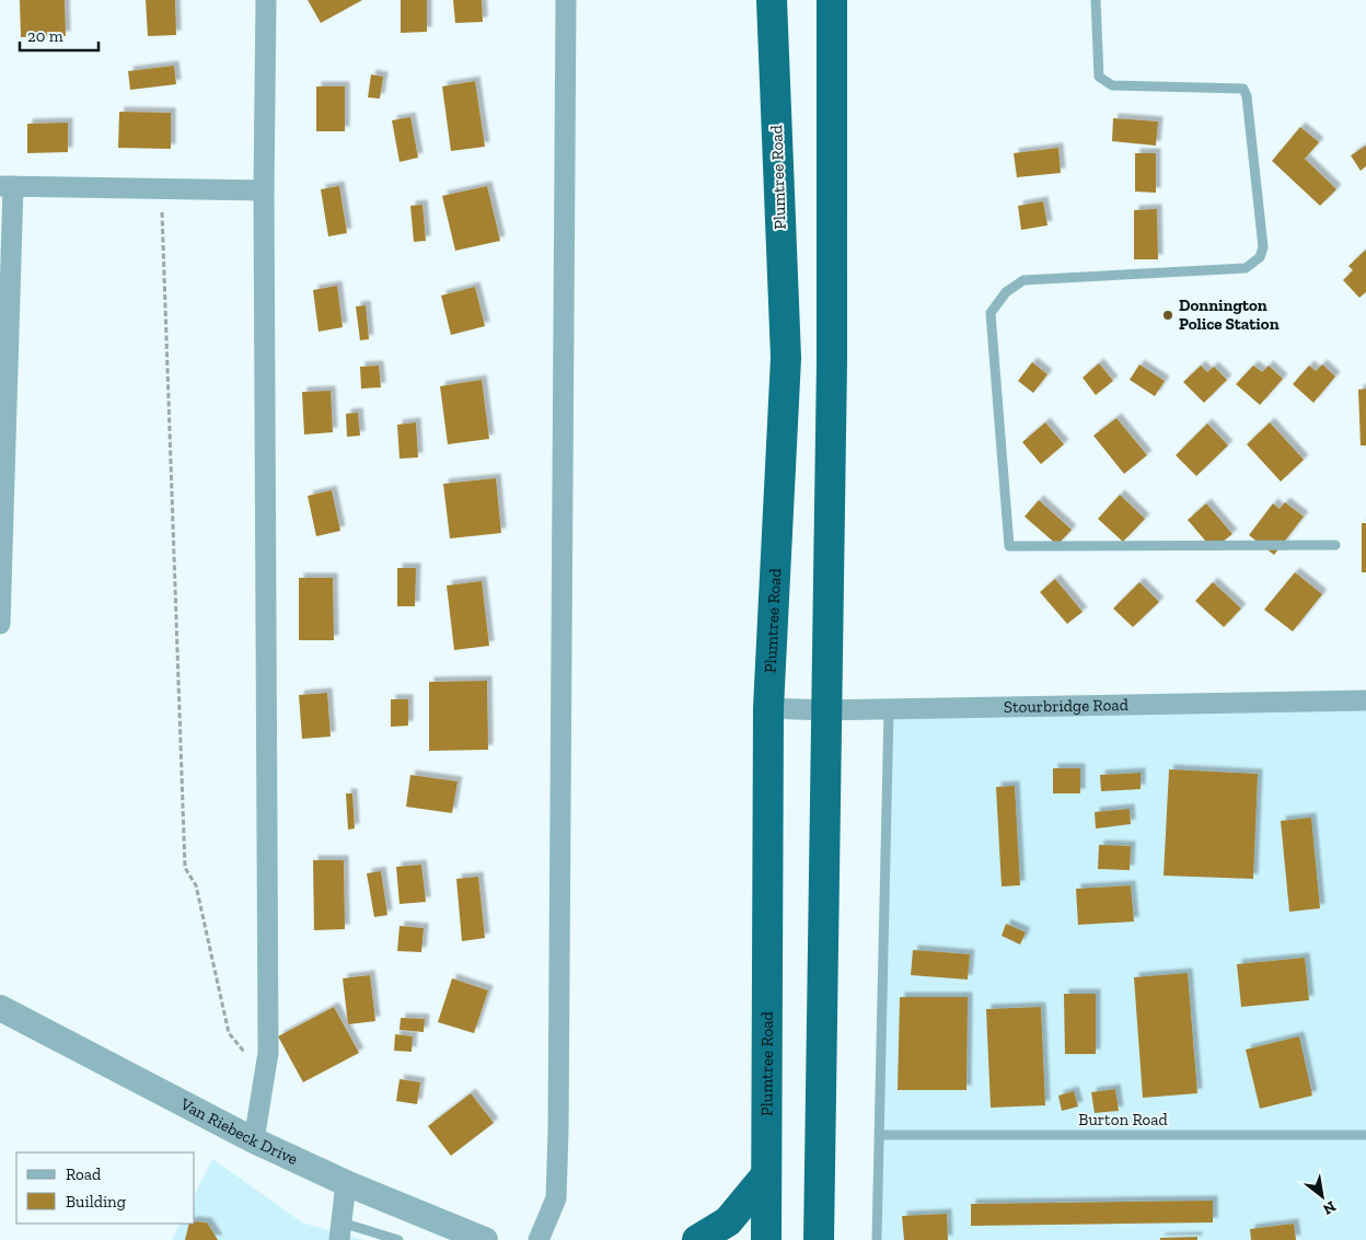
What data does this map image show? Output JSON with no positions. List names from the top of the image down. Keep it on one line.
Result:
{"streets":{"highway":["Plumtree Road"],"street":["Stourbridge Road","Van Riebeck Drive"],"lane":["Burton Road"]},"crossings":[["Plumtree Road","Stourbridge Road"]],"places":["Donnington Police Station"],"legend":["Road","Building"],"scale_bar":"20 m","north":"bottom right"}
